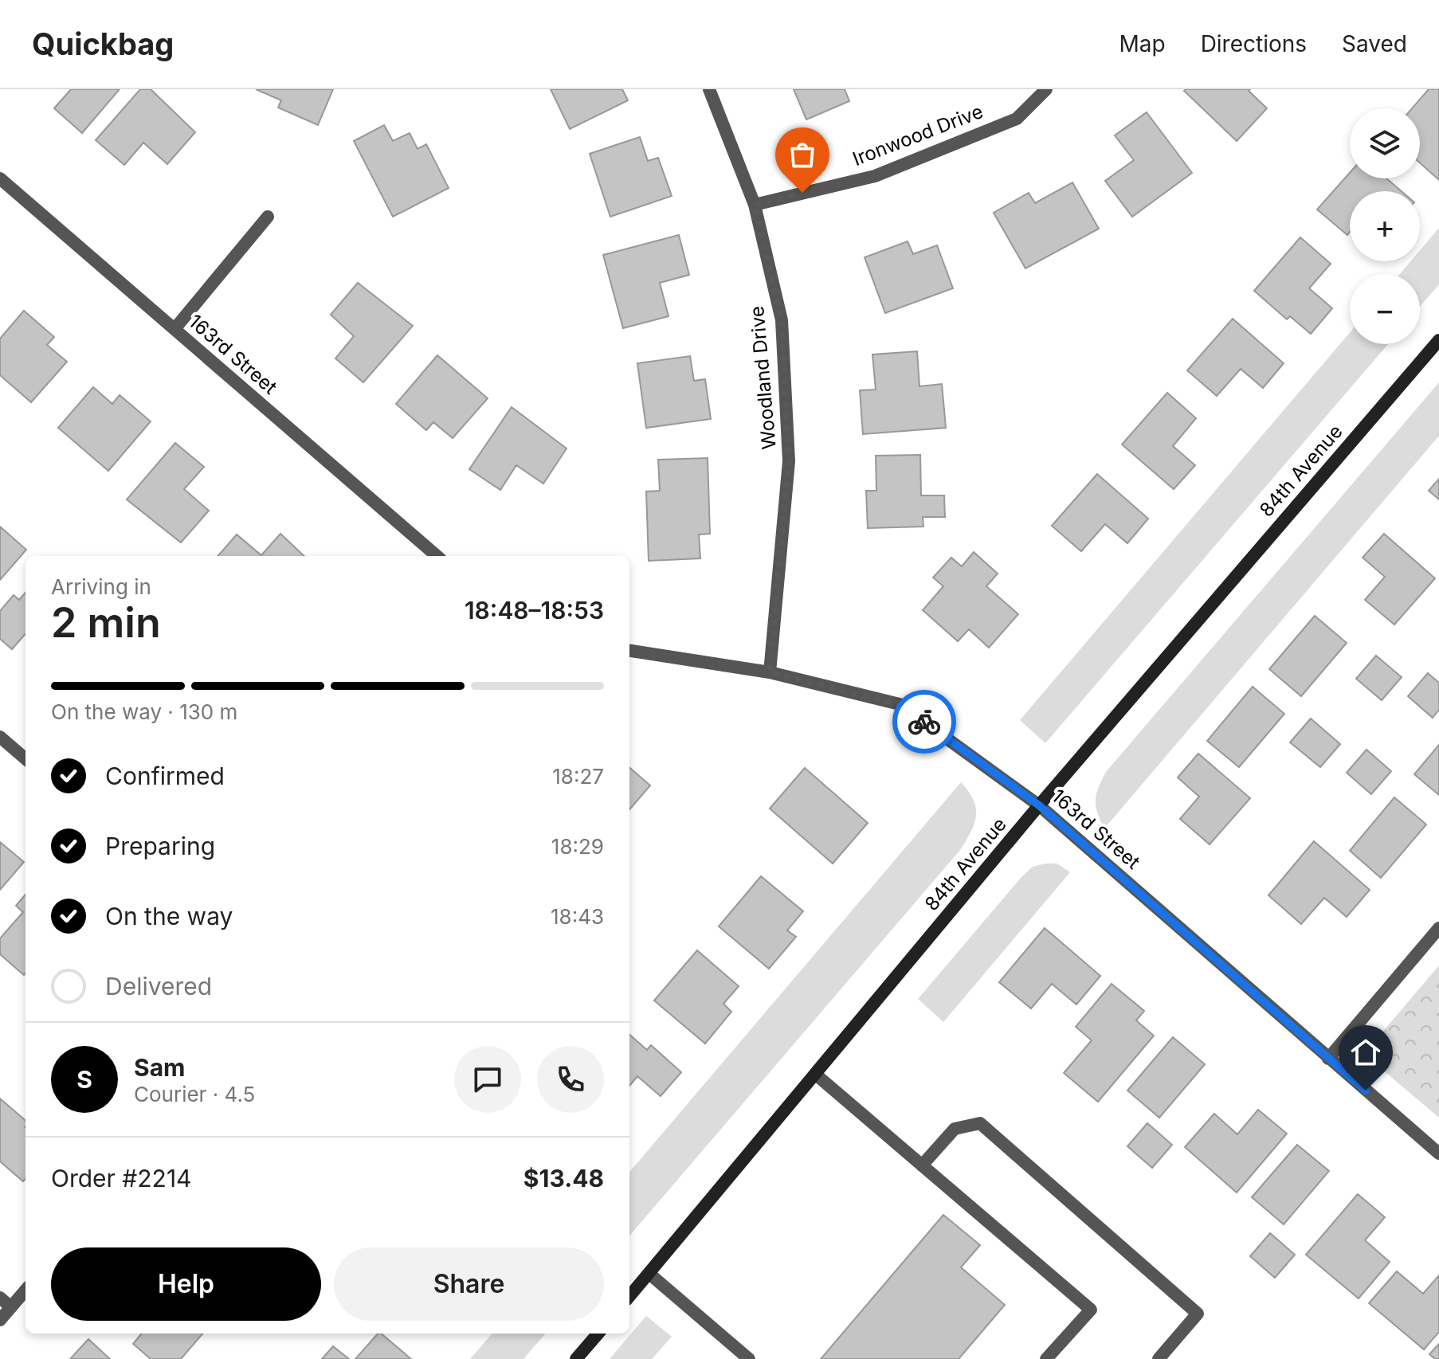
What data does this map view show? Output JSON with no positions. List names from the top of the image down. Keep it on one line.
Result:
{"streets":{"street":["Ironwood Drive","163rd Street","Woodland Drive","84th Avenue"]},"crossings":[["Ironwood Drive","Woodland Drive"],["163rd Street","Woodland Drive"],["163rd Street","84th Avenue"]],"page":{"header":"Quickbag","nav":["Map","Directions","Saved"],"map_buttons":["+","−"],"heading":["2 min","Arriving in","18:48–18:53"],"panel":["Sam","Courier · 4.5","Order #2214","$13.48"],"bar":"On the way · 130 m","list":[["Confirmed","18:27"],["Preparing","18:29"],["On the way","18:43"],"Delivered"],"round":"S","buttons":["Help","Share"]}}
